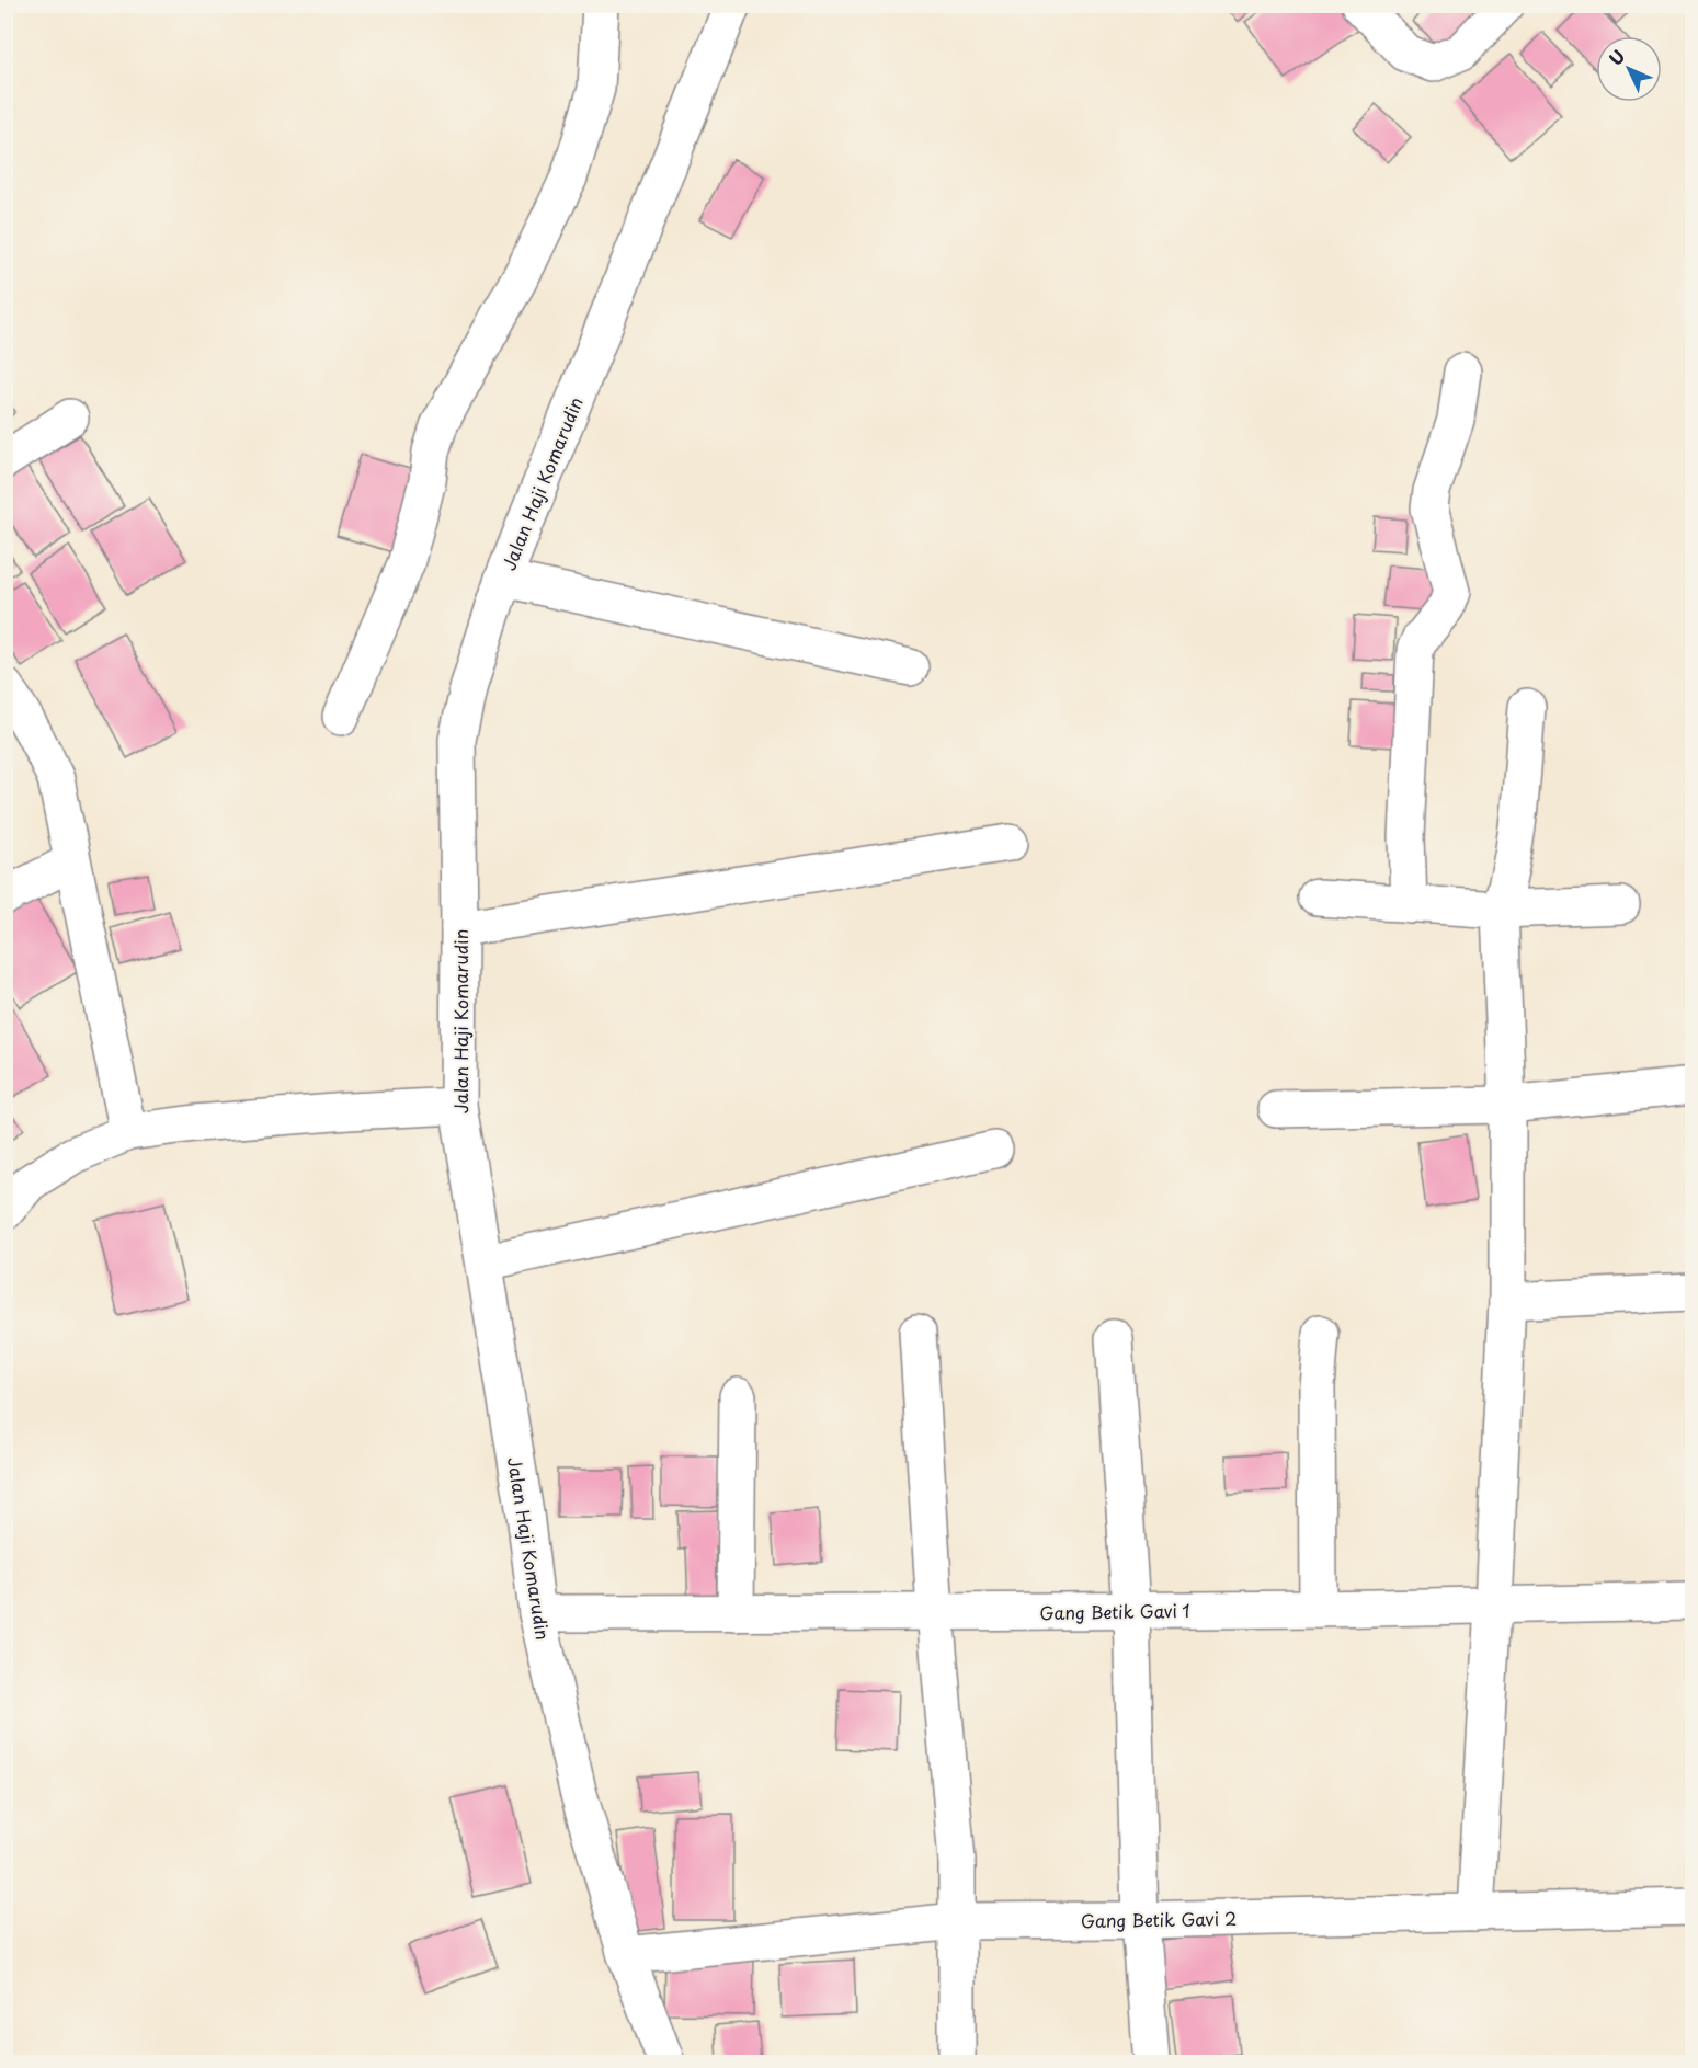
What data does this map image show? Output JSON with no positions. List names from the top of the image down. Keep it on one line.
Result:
{"streets":{"street":["Jalan Haji Komarudin","Gang Betik Gavi 1","Gang Betik Gavi 2"]},"crossings":[["Jalan Haji Komarudin","Gang Betik Gavi 1"],["Jalan Haji Komarudin","Gang Betik Gavi 2"]],"north":"top left"}
